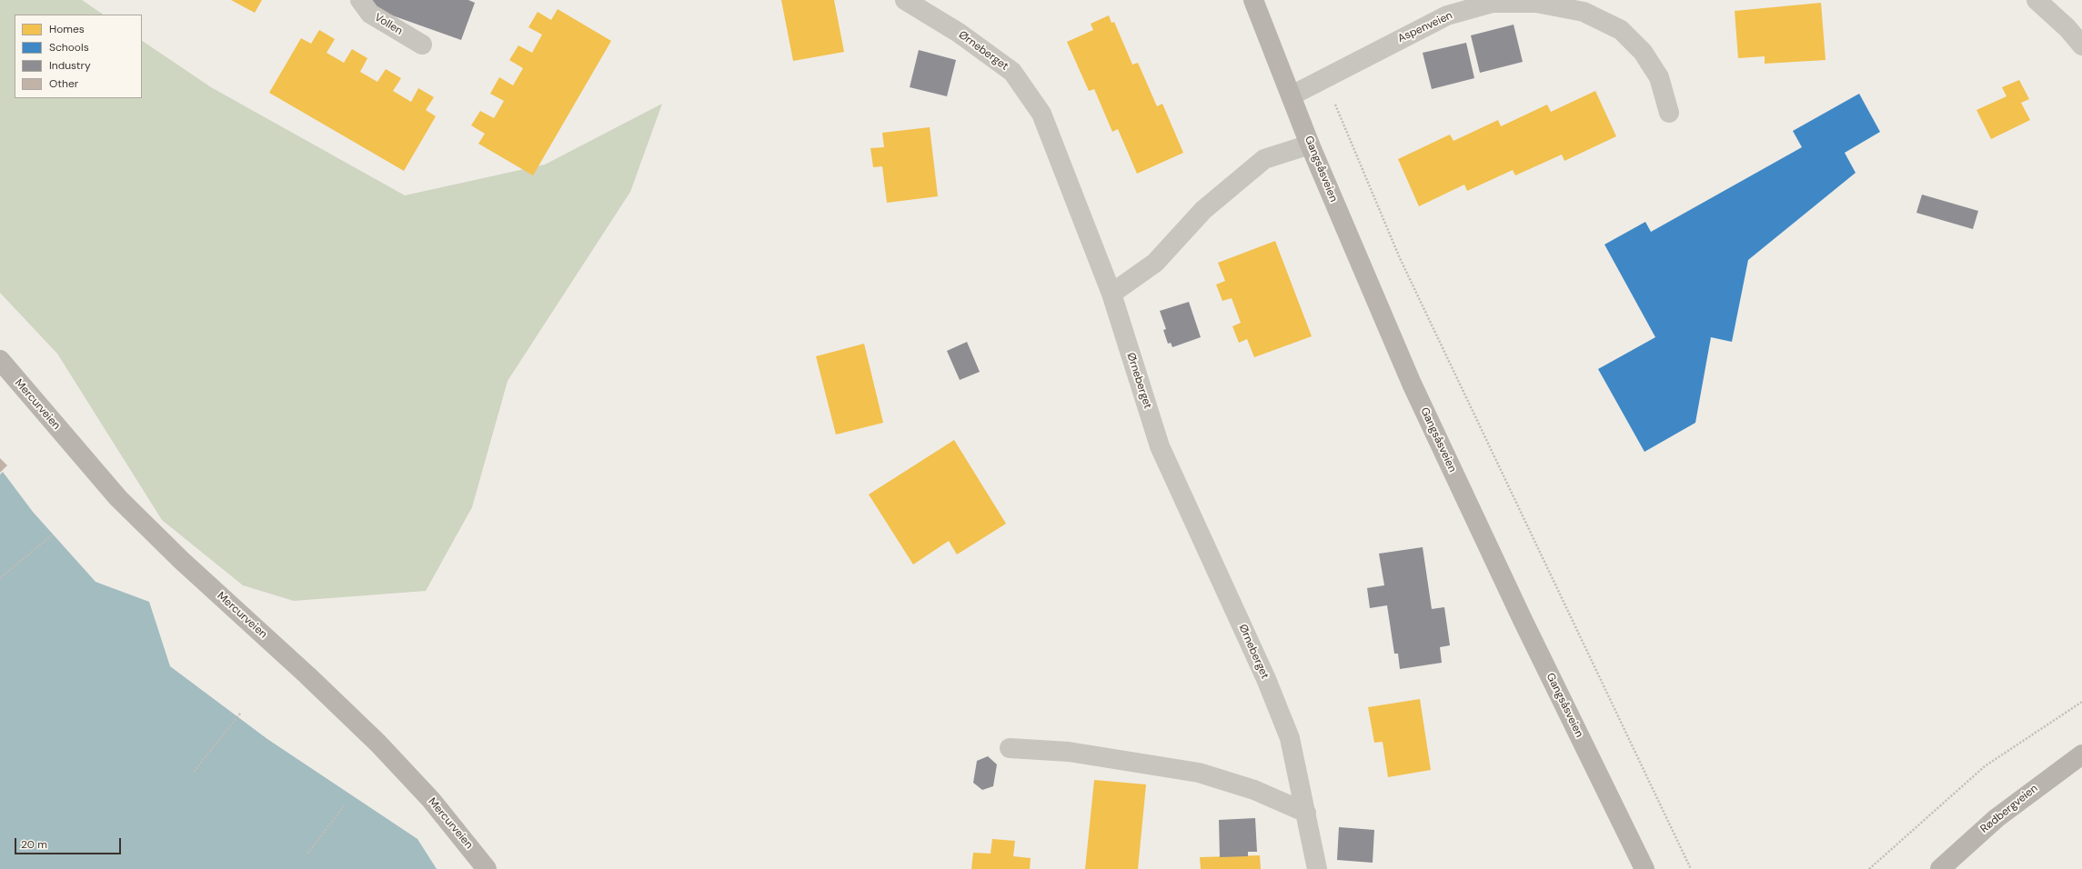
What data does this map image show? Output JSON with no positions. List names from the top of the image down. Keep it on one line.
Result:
{"streets":{"street":["Vollen","Aspenveien","Ørneberget","Gangsåsveien","Mercurveien","Rødbergveien"]},"crossings":[["Aspenveien","Gangsåsveien"]],"legend":["Homes","Schools","Industry","Other"],"scale_bar":"20 m"}
